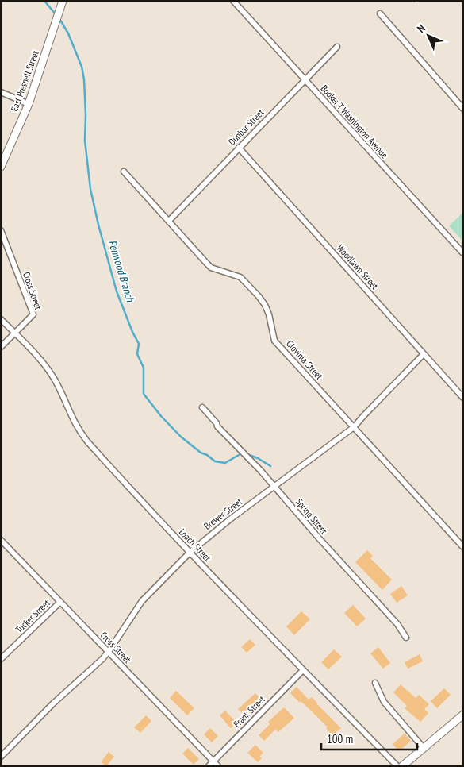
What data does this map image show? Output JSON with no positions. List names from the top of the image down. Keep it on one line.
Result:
{"streets":{"main road":["East Presnell Street"],"street":["Booker T Washington Avenue","Dunbar Street","Woodlawn Street","Cross Street","Glovinia Street","Brewer Street","Spring Street","Loach Street","Tucker Street","Frank Street"]},"crossings":[["Booker T Washington Avenue","Dunbar Street"],["Dunbar Street","Woodlawn Street"],["Dunbar Street","Glovinia Street"],["Woodlawn Street","Brewer Street"],["Cross Street","Brewer Street"],["Cross Street","Loach Street"],["Cross Street","Tucker Street"],["Cross Street","Frank Street"],["Glovinia Street","Brewer Street"],["Brewer Street","Spring Street"],["Brewer Street","Loach Street"],["Loach Street","Frank Street"]],"water":["Penwood Branch"],"scale_bar":"100 m","north":"top left"}
